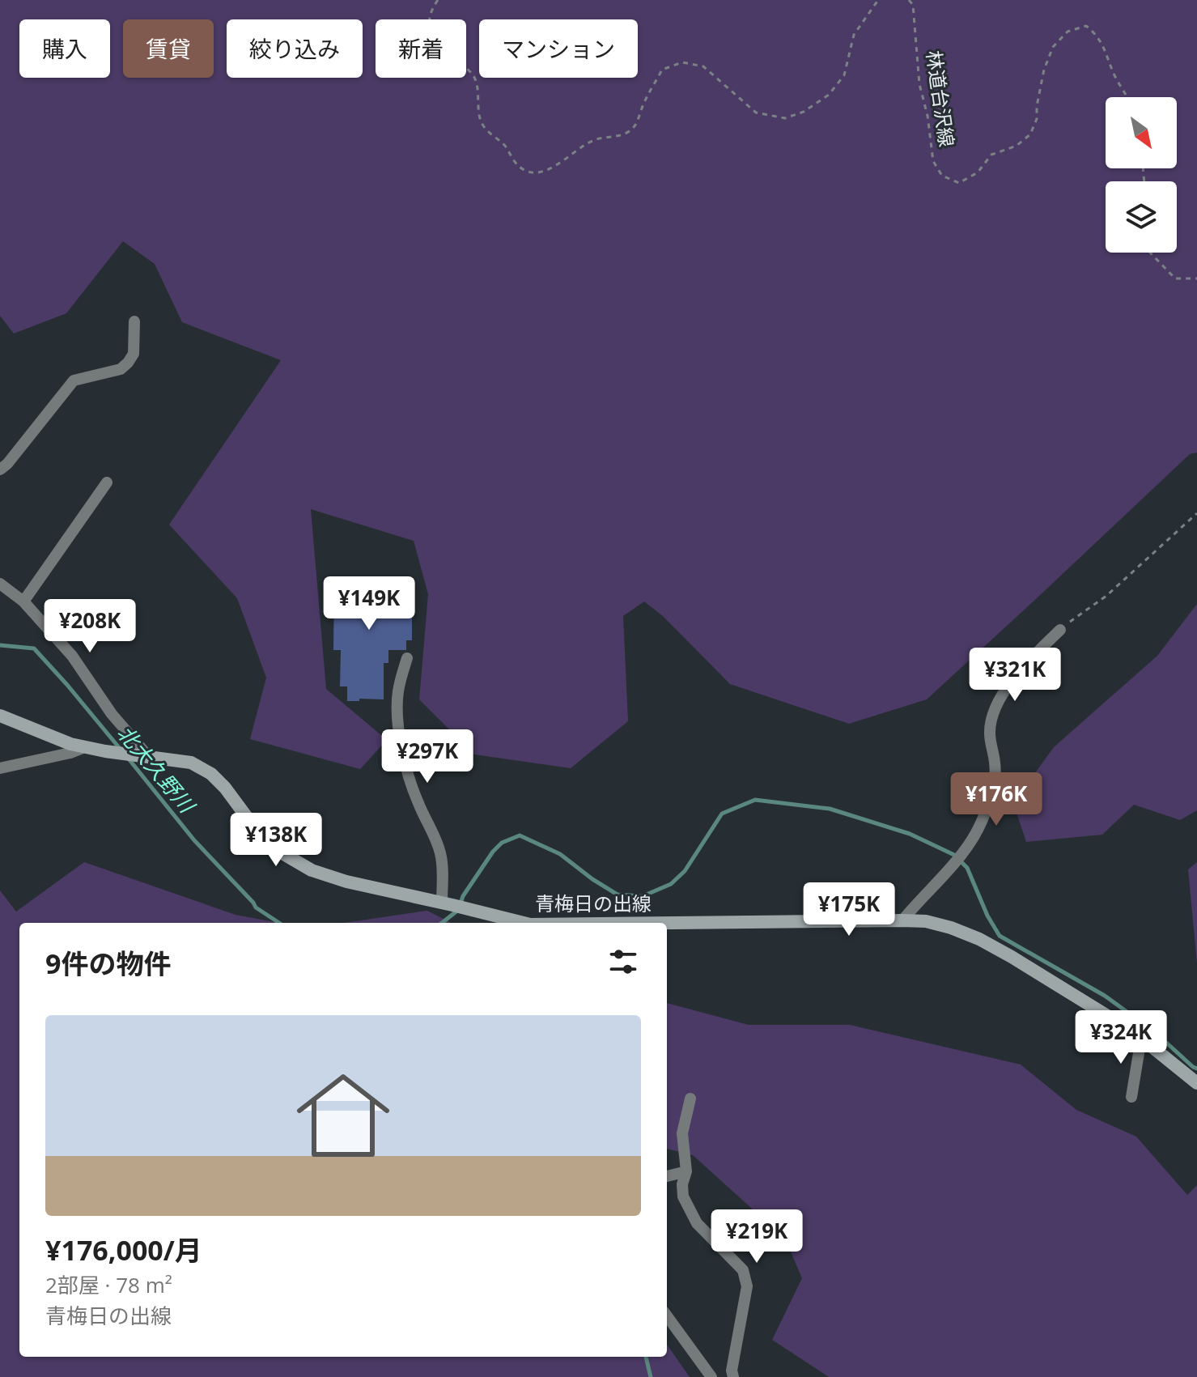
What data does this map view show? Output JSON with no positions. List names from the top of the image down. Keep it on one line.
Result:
{"streets":{"main road":["青梅日の出線"],"path":["林道台沢線"]},"water":["北大久野川"],"north":"bottom right","page":{"chip":["購入","賃貸","絞り込み","新着","マンション"],"price":["¥149K","¥208K","¥321K","¥297K","¥176K","¥138K","¥175K","¥324K","¥219K"],"heading":"9件の物件","list":[{"name":"¥176,000/月","note":"2部屋 · 78 m² · 青梅日の出線"}]}}
